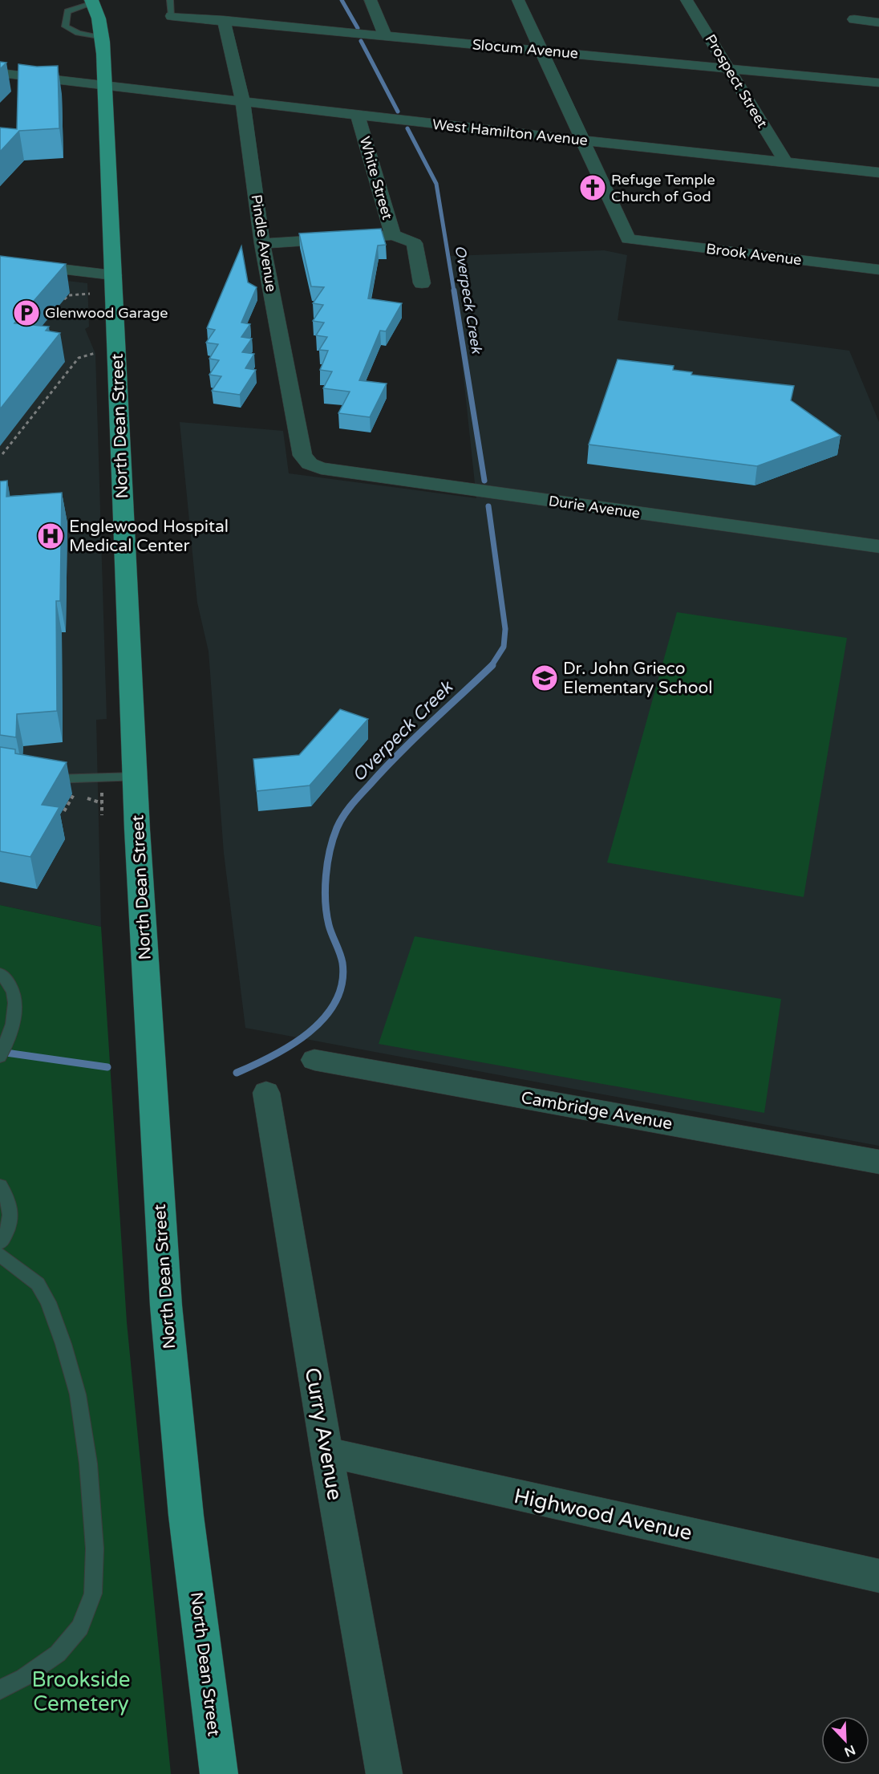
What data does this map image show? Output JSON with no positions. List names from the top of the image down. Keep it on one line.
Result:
{"streets":{"main road":["North Dean Street"],"street":["Slocum Avenue","Prospect Street","West Hamilton Avenue","White Street","Pindle Avenue","Brook Avenue","Durie Avenue","Cambridge Avenue","Curry Avenue","Highwood Avenue"]},"crossings":[["Slocum Avenue","Prospect Street"],["Slocum Avenue","Pindle Avenue"],["Prospect Street","West Hamilton Avenue"],["West Hamilton Avenue","White Street"],["West Hamilton Avenue","Pindle Avenue"],["West Hamilton Avenue","Brook Avenue"],["West Hamilton Avenue","North Dean Street"],["Pindle Avenue","Durie Avenue"],["Curry Avenue","Highwood Avenue"]],"water":["Overpeck Creek"],"parks":["Brookside Cemetery"],"places":{"church":["Refuge Temple Church of God"],"parking":["Glenwood Garage"],"hospital":["Englewood Hospital Medical Center"],"school or university":["Dr. John Grieco Elementary School"]},"north":"bottom right"}
